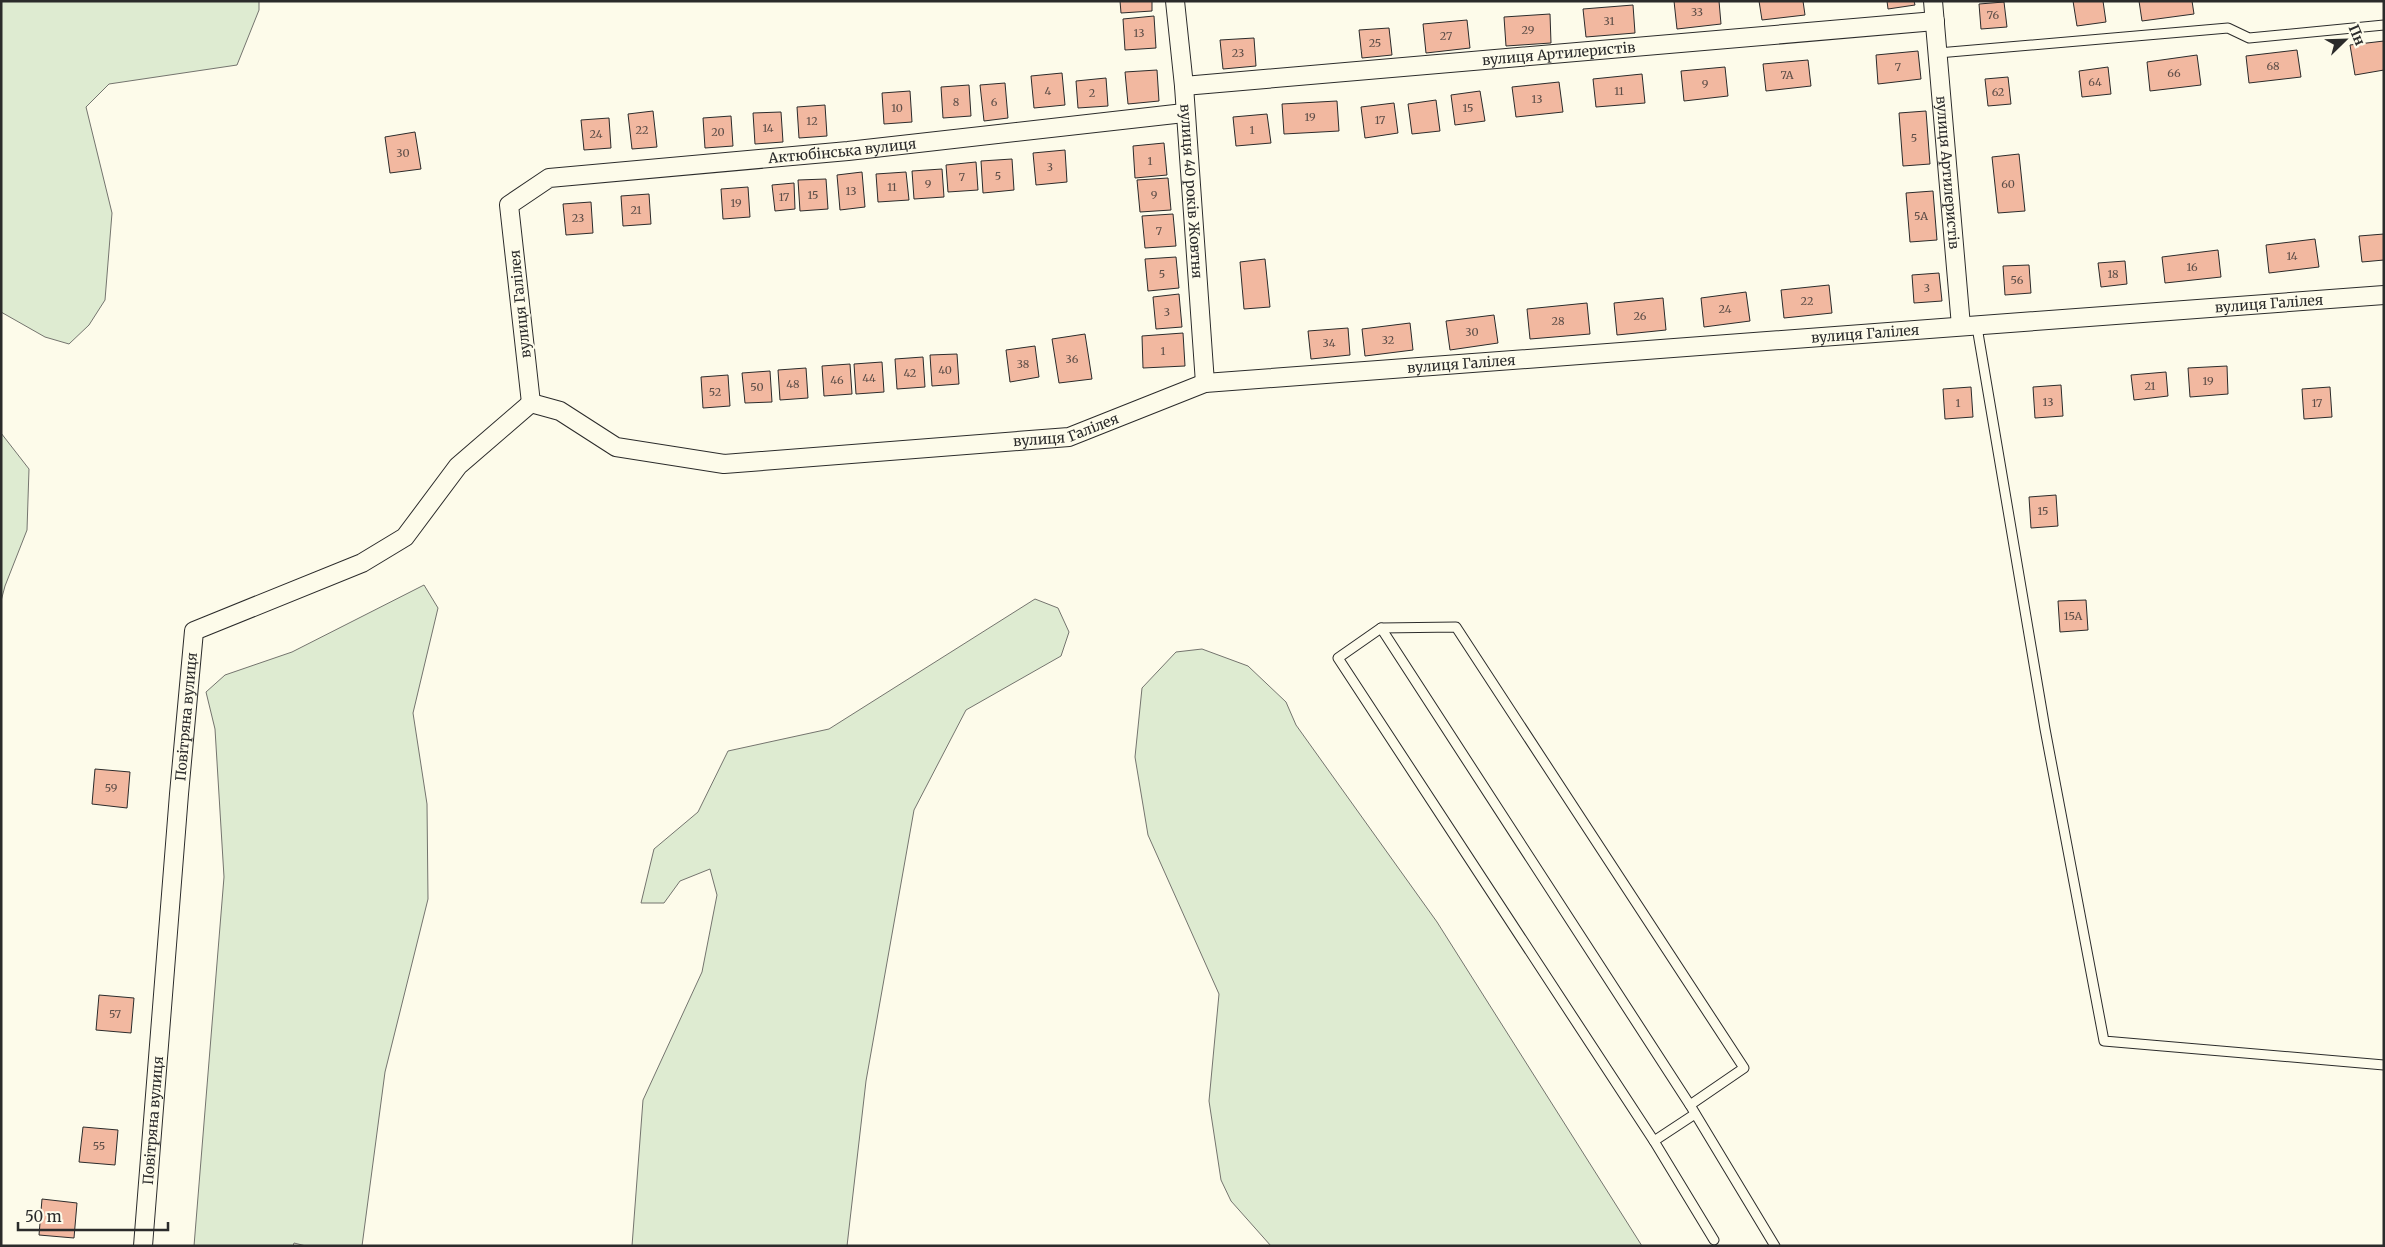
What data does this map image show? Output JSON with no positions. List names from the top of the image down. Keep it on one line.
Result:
{"streets":{"street":["вулиця Артилеристів","Актюбінська вулиця","вулиця 40 років Жовтня","вулиця Галілея","Повітряна вулиця"]},"crossings":[["вулиця Артилеристів","вулиця 40 років Жовтня"],["вулиця Артилеристів","вулиця Галілея"],["Актюбінська вулиця","вулиця 40 років Жовтня"],["Актюбінська вулиця","вулиця Галілея"],["вулиця 40 років Жовтня","вулиця Галілея"],["вулиця Галілея","Повітряна вулиця"]],"house_numbers":["33","76","31","29","13","27","25","23","68","7","66","7А","64","9","4","11","62","2","13","8","6","10","15","19","17","12","14","22","1","20","24","5","30","1","3","5","7","9","60","11","13","15","9","17","19","21","5А","23","7","14","16","5","18","56","3","22","24","3","26","28","30","32","34","1","36","38","40","42","44","46","19","48","21","50","52","13","1","17","15","15А","59","57","55"],"scale_bar":"50 m","north":"top right"}
